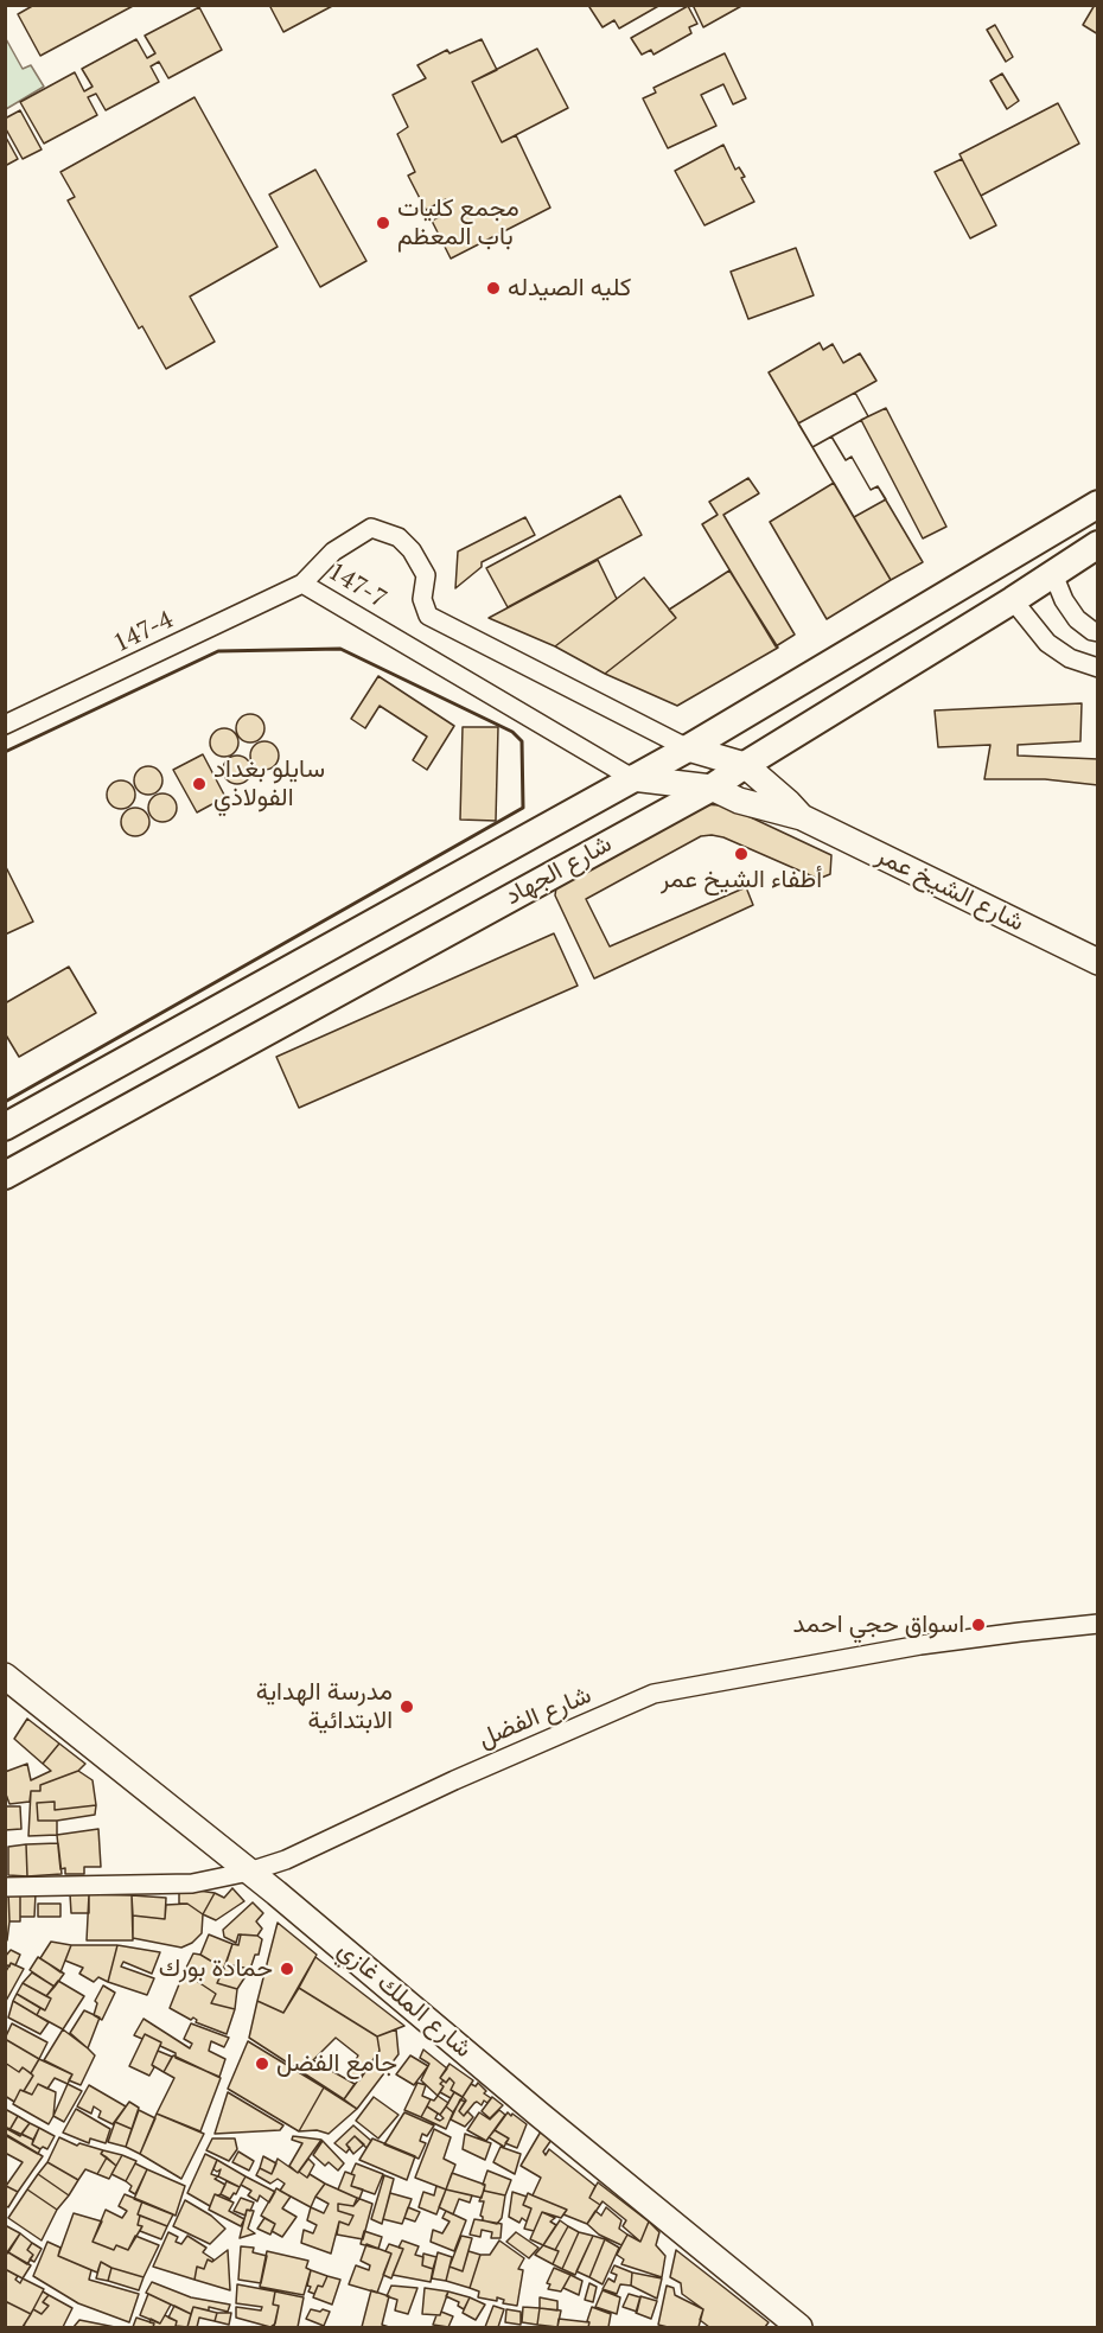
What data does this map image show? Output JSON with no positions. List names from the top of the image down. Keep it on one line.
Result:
{"streets":{"main road":["شارع الجهاد"],"street":["147-7","147-4","شارع الشيخ عمر","شارع الفضل","شارع الملك غازي"]},"crossings":[["147-7","147-4"],["147-7","شارع الجهاد"],["147-7","شارع الشيخ عمر"],["شارع الجهاد","شارع الشيخ عمر"],["شارع الفضل","شارع الملك غازي"]],"places":["مجمع كليات باب المعظم","كليه الصيدله","سايلو بغداد الفولاذي","أطفاء الشيخ عمر","اسواق حجي احمد","مدرسة الهداية الابتدائية","حمادة بورك","جامع الفضل"]}
